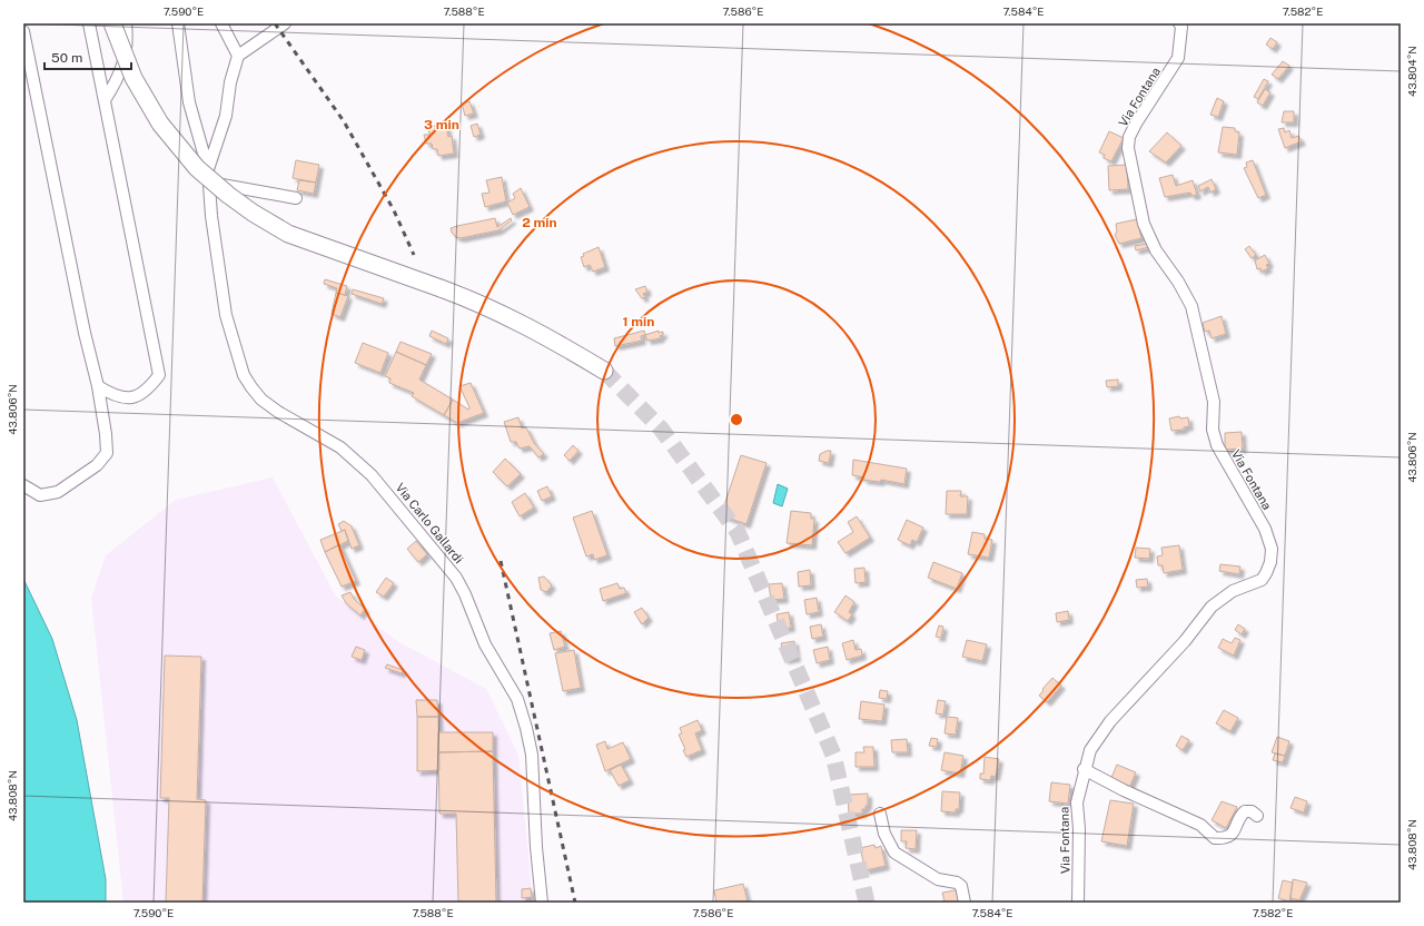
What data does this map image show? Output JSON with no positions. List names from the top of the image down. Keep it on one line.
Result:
{"streets":{"street":["Via Fontana","Via Carlo Gallardi"]},"scale_bar":"50 m","coordinates":["7.590°E","7.588°E","7.586°E","7.584°E","7.582°E","43.804°N","43.806°N","43.808°N"],"rings":["3 min","2 min","1 min"]}
